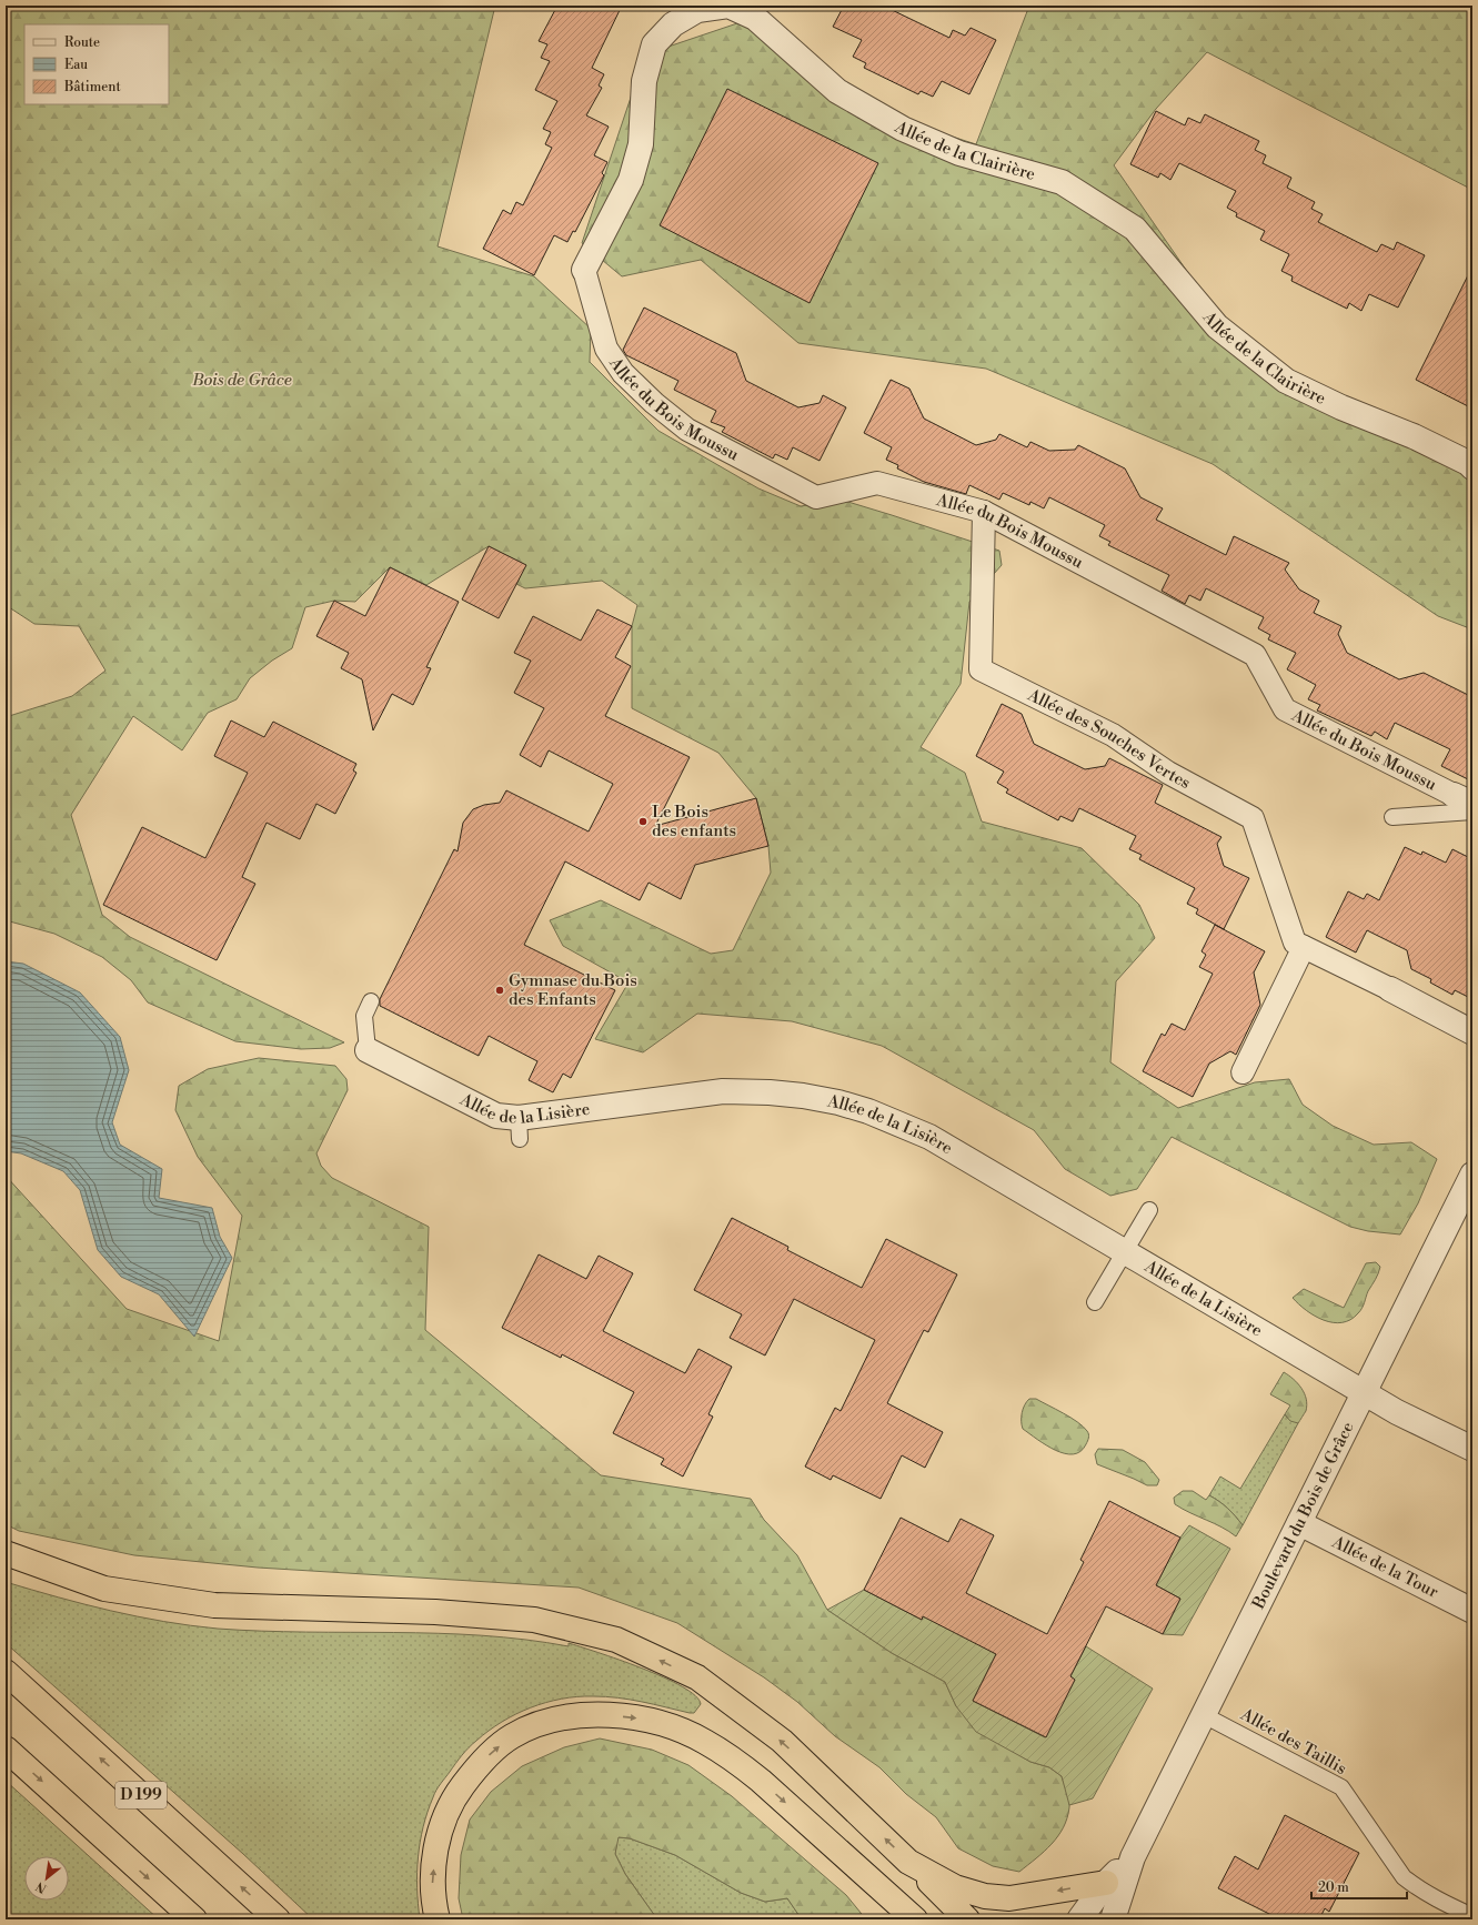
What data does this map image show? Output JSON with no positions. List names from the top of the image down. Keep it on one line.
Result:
{"streets":{"highway":["D 199"],"street":["Allée de la Clairière","Allée du Bois Moussu","Allée des Souches Vertes","Allée de la Lisière","Boulevard du Bois de Grâce","Allée de la Tour"],"lane":["Allée des Taillis"]},"crossings":[["Allée de la Clairière","Allée du Bois Moussu"],["Allée du Bois Moussu","Allée des Souches Vertes"],["Allée de la Lisière","Boulevard du Bois de Grâce"],["Boulevard du Bois de Grâce","Allée de la Tour"],["Boulevard du Bois de Grâce","Allée des Taillis"]],"parks":["Bois de Grâce"],"places":["Le Bois des enfants","Gymnase du Bois des Enfants"],"legend":["Route","Eau","Bâtiment"],"scale_bar":"20 m","north":"bottom left"}
